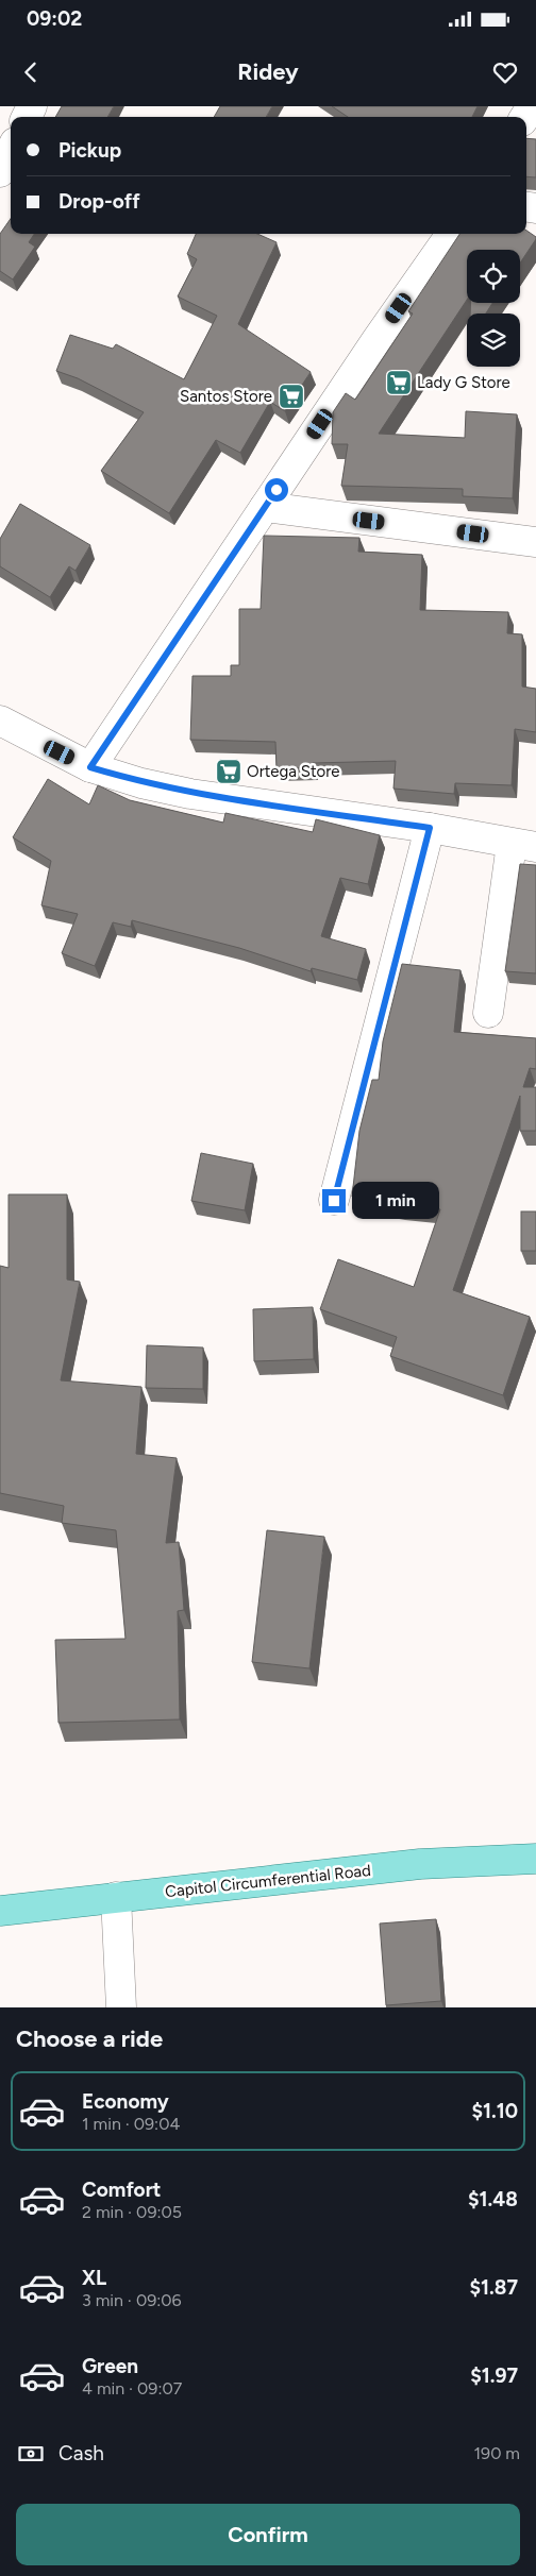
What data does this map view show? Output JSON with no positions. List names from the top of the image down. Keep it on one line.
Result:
{"streets":{"main road":["Capitol Circumferential Road"]},"places":{"supermarket":["Lady G Store","Santos Store","Ortega Store"]},"page":{"status":"09:02","header":"Ridey","banner":["Pickup","Drop-off"],"bubble":"1 min","heading":"Choose a ride","list":[{"name":"Economy","note":"1 min · 09:04","value":"$1.10"},{"name":"Comfort","note":"2 min · 09:05","value":"$1.48"},{"name":"XL","note":"3 min · 09:06","value":"$1.87"},{"name":"Green","note":"4 min · 09:07","value":"$1.97"}],"pay":["Cash","190 m"],"buttons":"Confirm"}}
